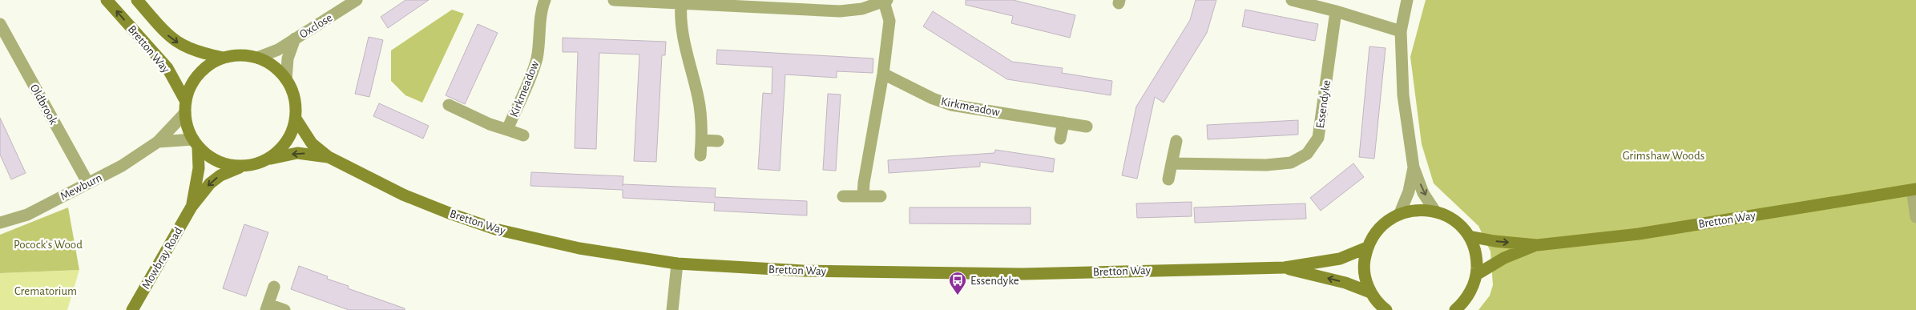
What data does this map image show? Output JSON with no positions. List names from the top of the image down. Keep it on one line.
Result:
{"streets":{"street":["Oxclose","Bretton Way","Kirkmeadow","Oldbrook","Essendyke","Mewburn","Mowbray Road"]},"crossings":[["Oxclose","Bretton Way"],["Oxclose","Mewburn"],["Oxclose","Mowbray Road"],["Bretton Way","Mewburn"],["Bretton Way","Mowbray Road"],["Oldbrook","Mewburn"],["Mewburn","Mowbray Road"]],"parks":["Grimshaw Woods","Pocock's Wood","Crematorium"],"places":{"bus stop":["Essendyke"]}}
